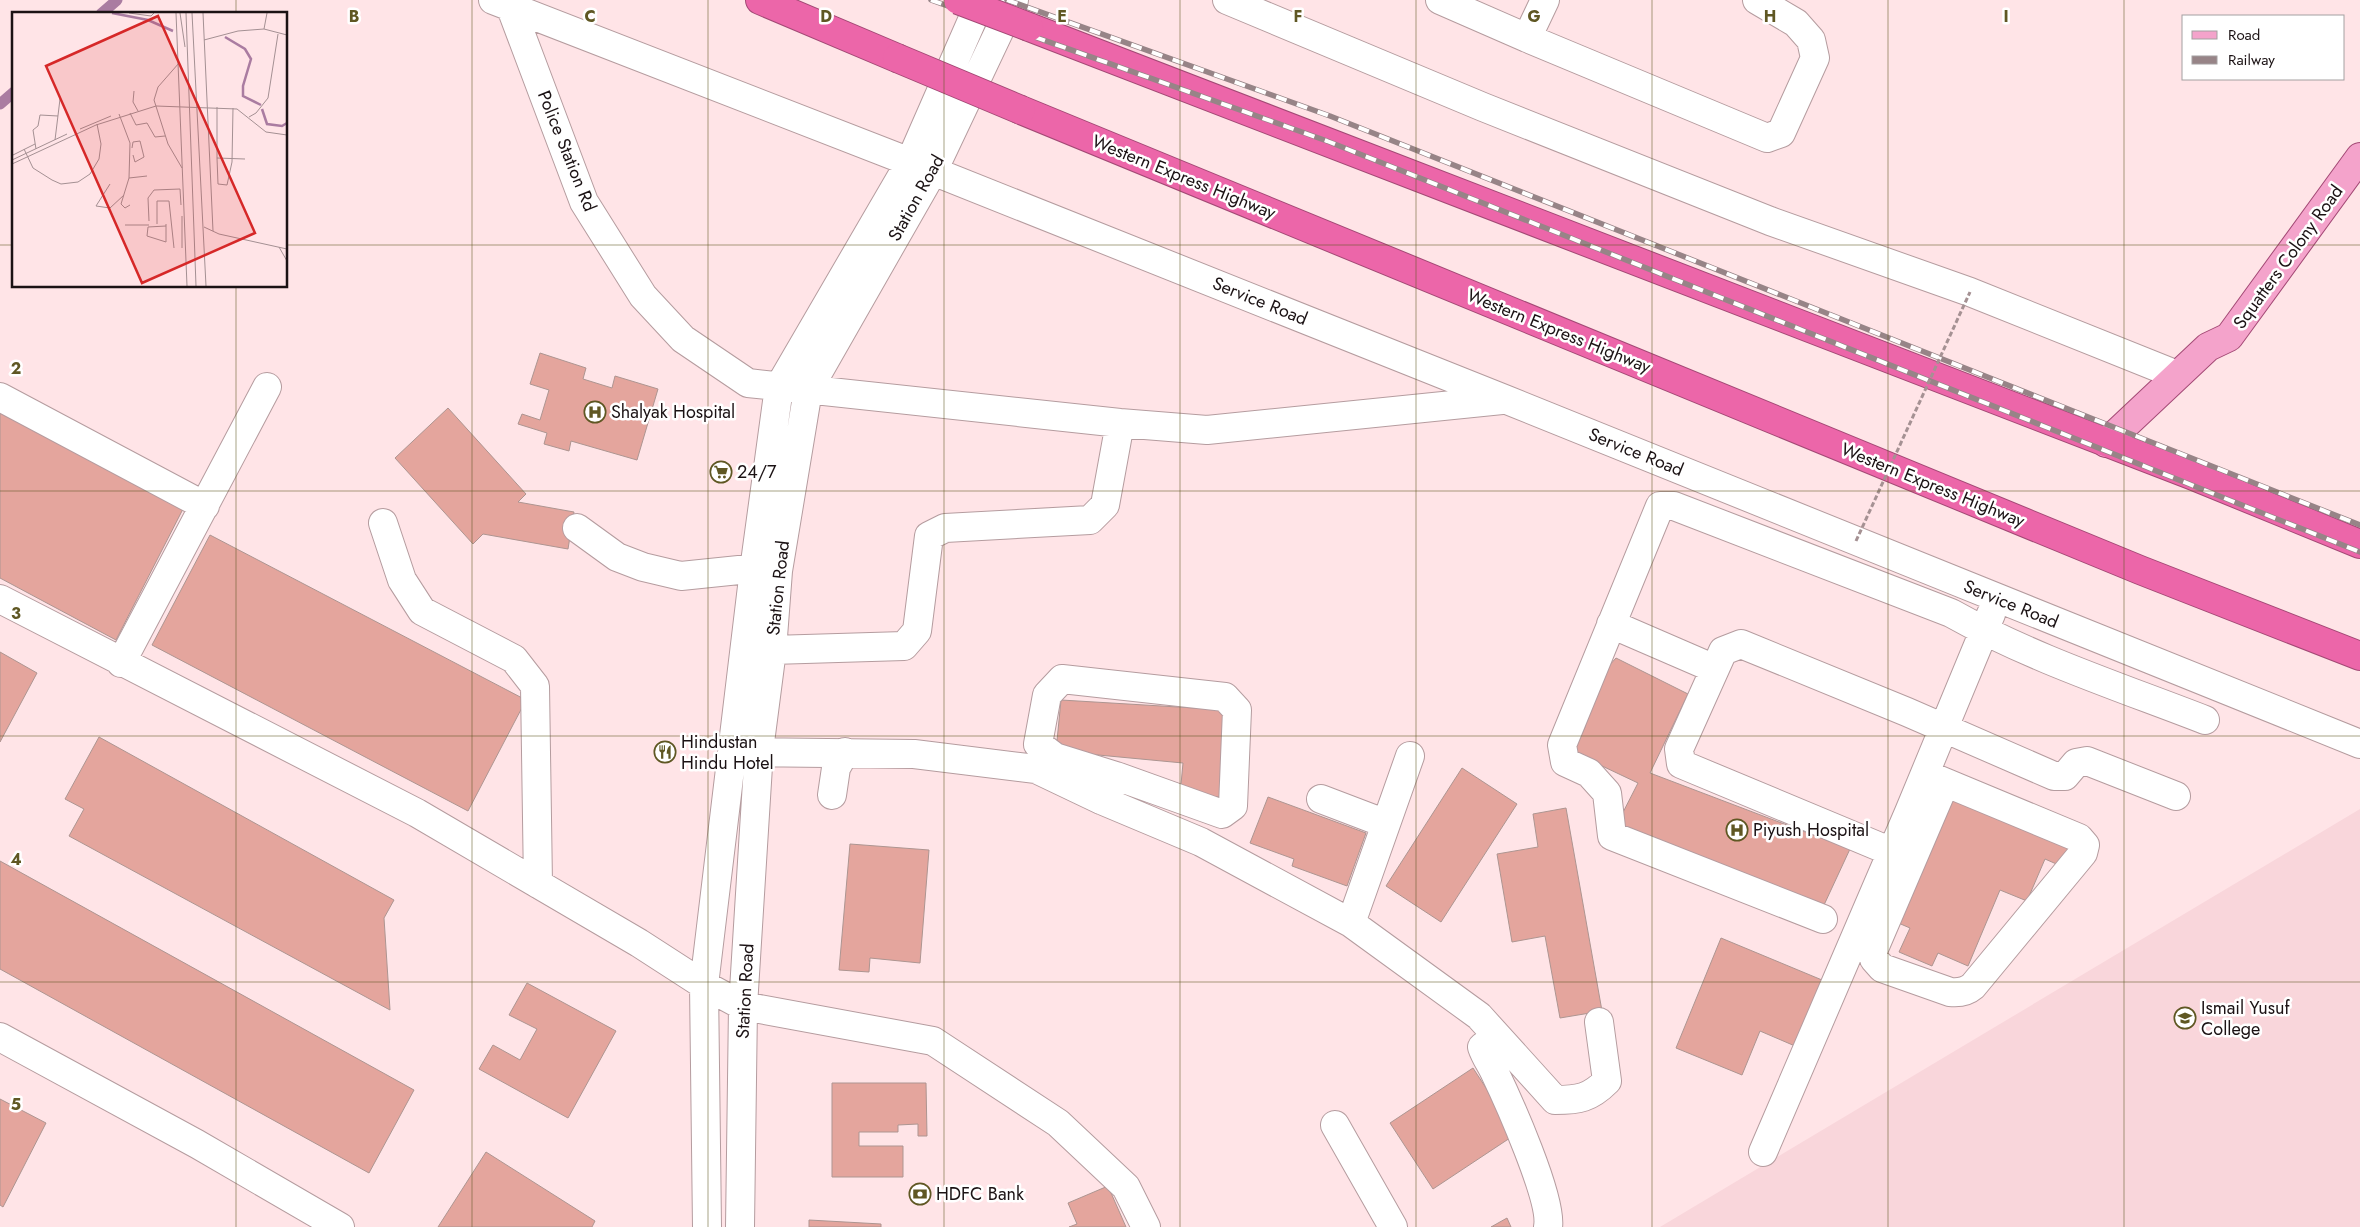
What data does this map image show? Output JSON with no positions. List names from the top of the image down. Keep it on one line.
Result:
{"streets":{"highway":["Western Express Highway"],"main road":["Squatters Colony Road"],"street":["Police Station Rd","Station Road","Service Road"]},"crossings":[["Police Station Rd","Station Road"],["Police Station Rd","Service Road"],["Station Road","Service Road"]],"places":{"hospital":["Shalyak Hospital","Piyush Hospital"],"supermarket":["24/7"],"restaurant":["Hindustan Hindu Hotel"],"school or university":["Ismail Yusuf College"],"bank":["HDFC Bank"]},"legend":["Road","Railway"],"grid":{"columns":["B","C","D","E","F","G","H","I"],"rows":["2","3","4","5"]}}
